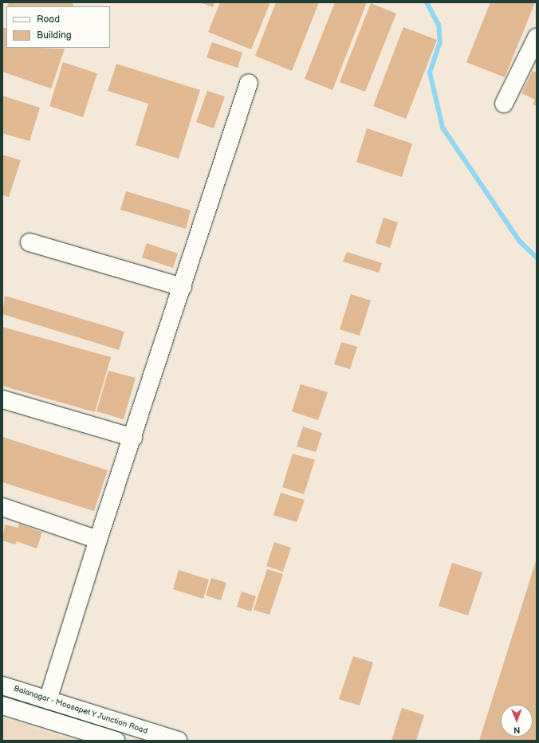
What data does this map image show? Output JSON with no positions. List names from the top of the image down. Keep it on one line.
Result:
{"streets":{"main road":["Balanagar - Moosapet Y Junction Road"]},"legend":["Road","Building"],"north":"bottom"}
